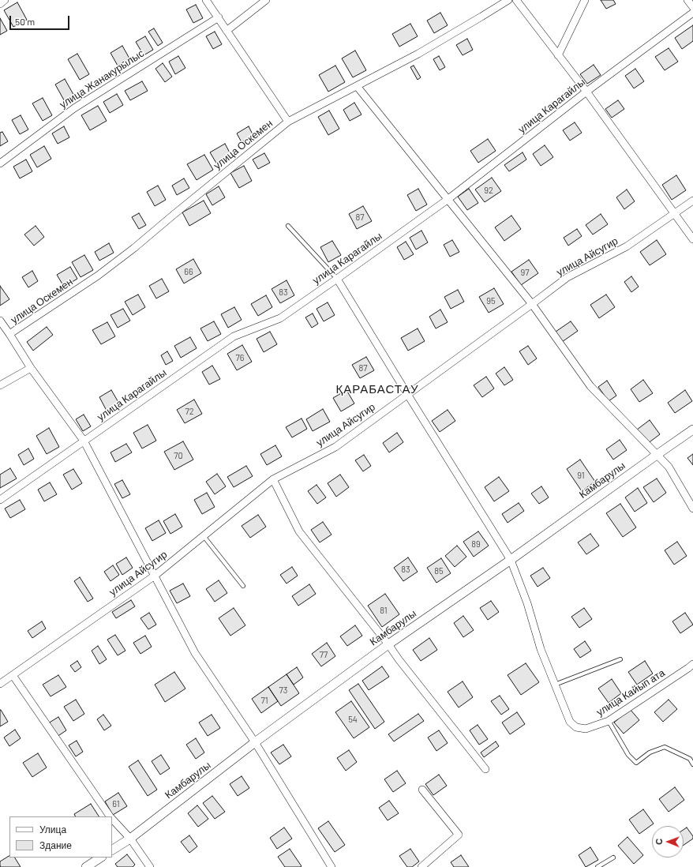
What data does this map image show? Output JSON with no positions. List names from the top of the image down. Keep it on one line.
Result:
{"streets":{"street":["улица Жанакурылыс","улица Карагайлы","улица Оскемен","улица Айсугир","Камбарулы","улица Кайып ата"]},"districts":["ҚАРАБАСТАУ"],"house_numbers":["92","87","66","97","83","95","76","87","72","70","91","89","83","85","81","77","73","71","54","61"],"legend":["Улица","Здание"],"scale_bar":"50 m","north":"left"}
